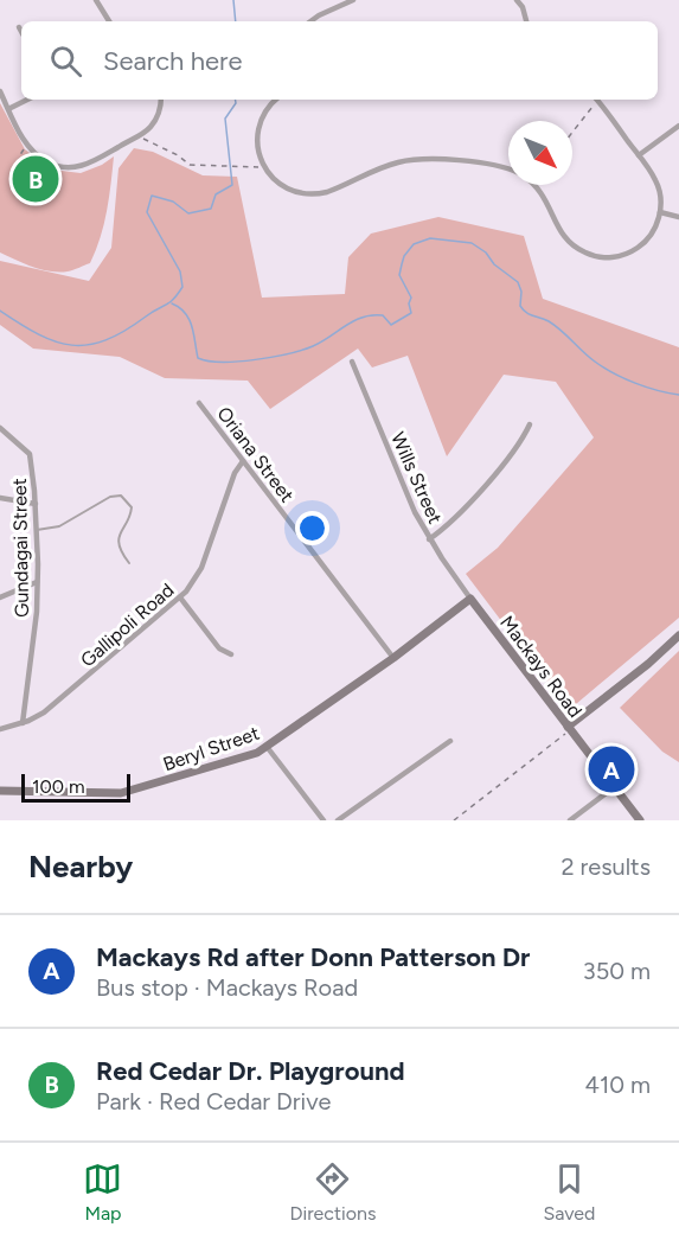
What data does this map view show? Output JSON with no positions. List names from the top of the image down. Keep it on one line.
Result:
{"streets":{"main road":["Mackays Road","Beryl Street"],"street":["Oriana Street","Wills Street","Gundagai Street","Gallipoli Road"]},"crossings":[["Oriana Street","Gallipoli Road"],["Oriana Street","Beryl Street"],["Wills Street","Mackays Road"],["Wills Street","Beryl Street"],["Gundagai Street","Gallipoli Road"],["Mackays Road","Beryl Street"]],"scale_bar":"100 m","north":"bottom right","page":{"search":"Search here","pins":["B","A"],"scale":"100 m","heading":["Nearby","2 results"],"list":[{"mark":"A","name":"Mackays Rd after Donn Patterson Dr","note":"Bus stop · Mackays Road","value":"350 m"},{"mark":"B","name":"Red Cedar Dr. Playground","note":"Park · Red Cedar Drive","value":"410 m"}],"nav":["Map","Directions","Saved"]}}
